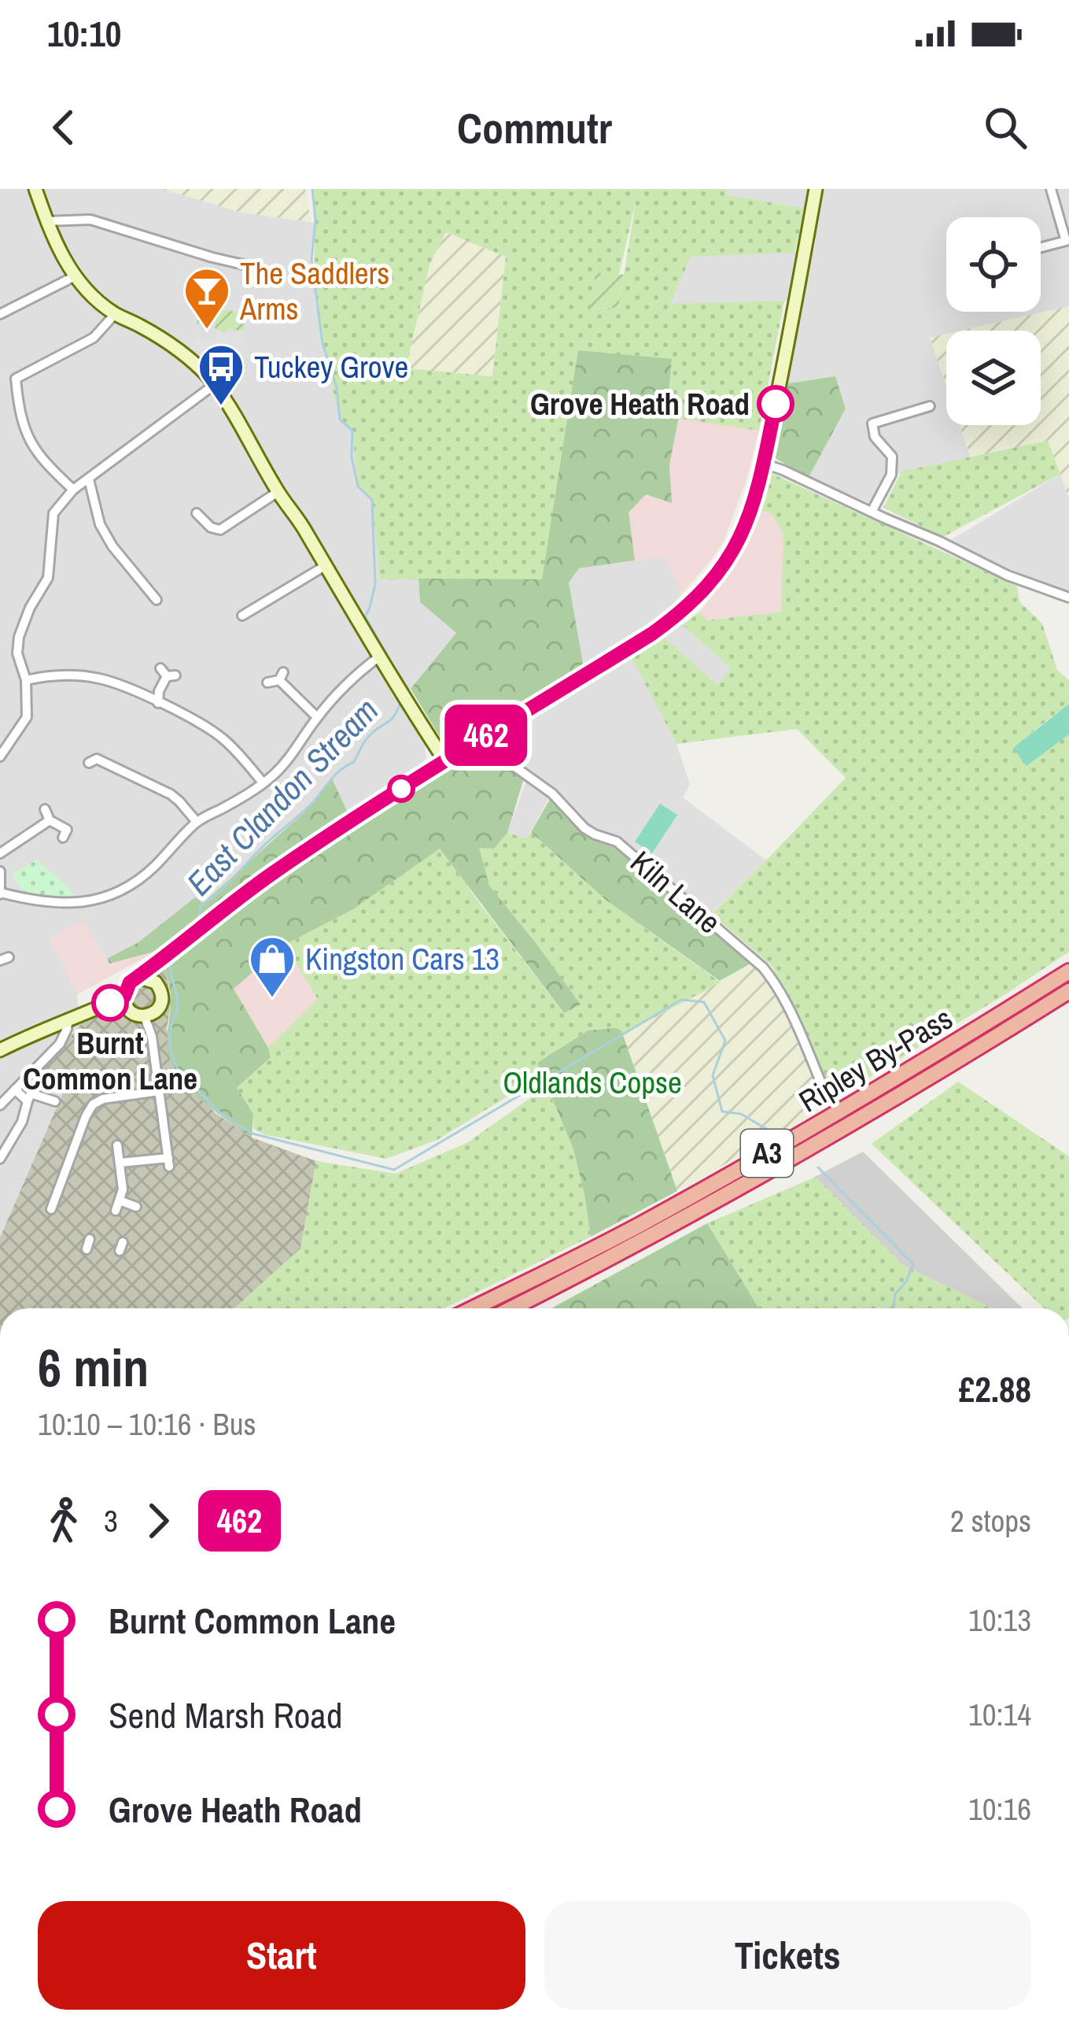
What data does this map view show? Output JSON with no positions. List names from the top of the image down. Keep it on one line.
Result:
{"streets":{"highway":["Ripley By-Pass","A3"],"street":["Kiln Lane"]},"water":["East Clandon Stream"],"parks":["Oldlands Copse"],"places":{"bar":["The Saddlers Arms"],"other":["Grove Heath Road","Burnt Common Lane"],"bus stop":["Tuckey Grove"],"shop":["Kingston Cars 13"]},"lines":["bus line 462"],"page":{"status":"10:10","header":"Commutr","on_map":"462","heading":["6 min","10:10 – 10:16 · Bus","£2.88"],"legs":["3","462","2 stops"],"list":[{"name":"Burnt Common Lane","value":"10:13"},{"name":"Send Marsh Road","value":"10:14"},{"name":"Grove Heath Road","value":"10:16"}],"buttons":["Start","Tickets"]}}
